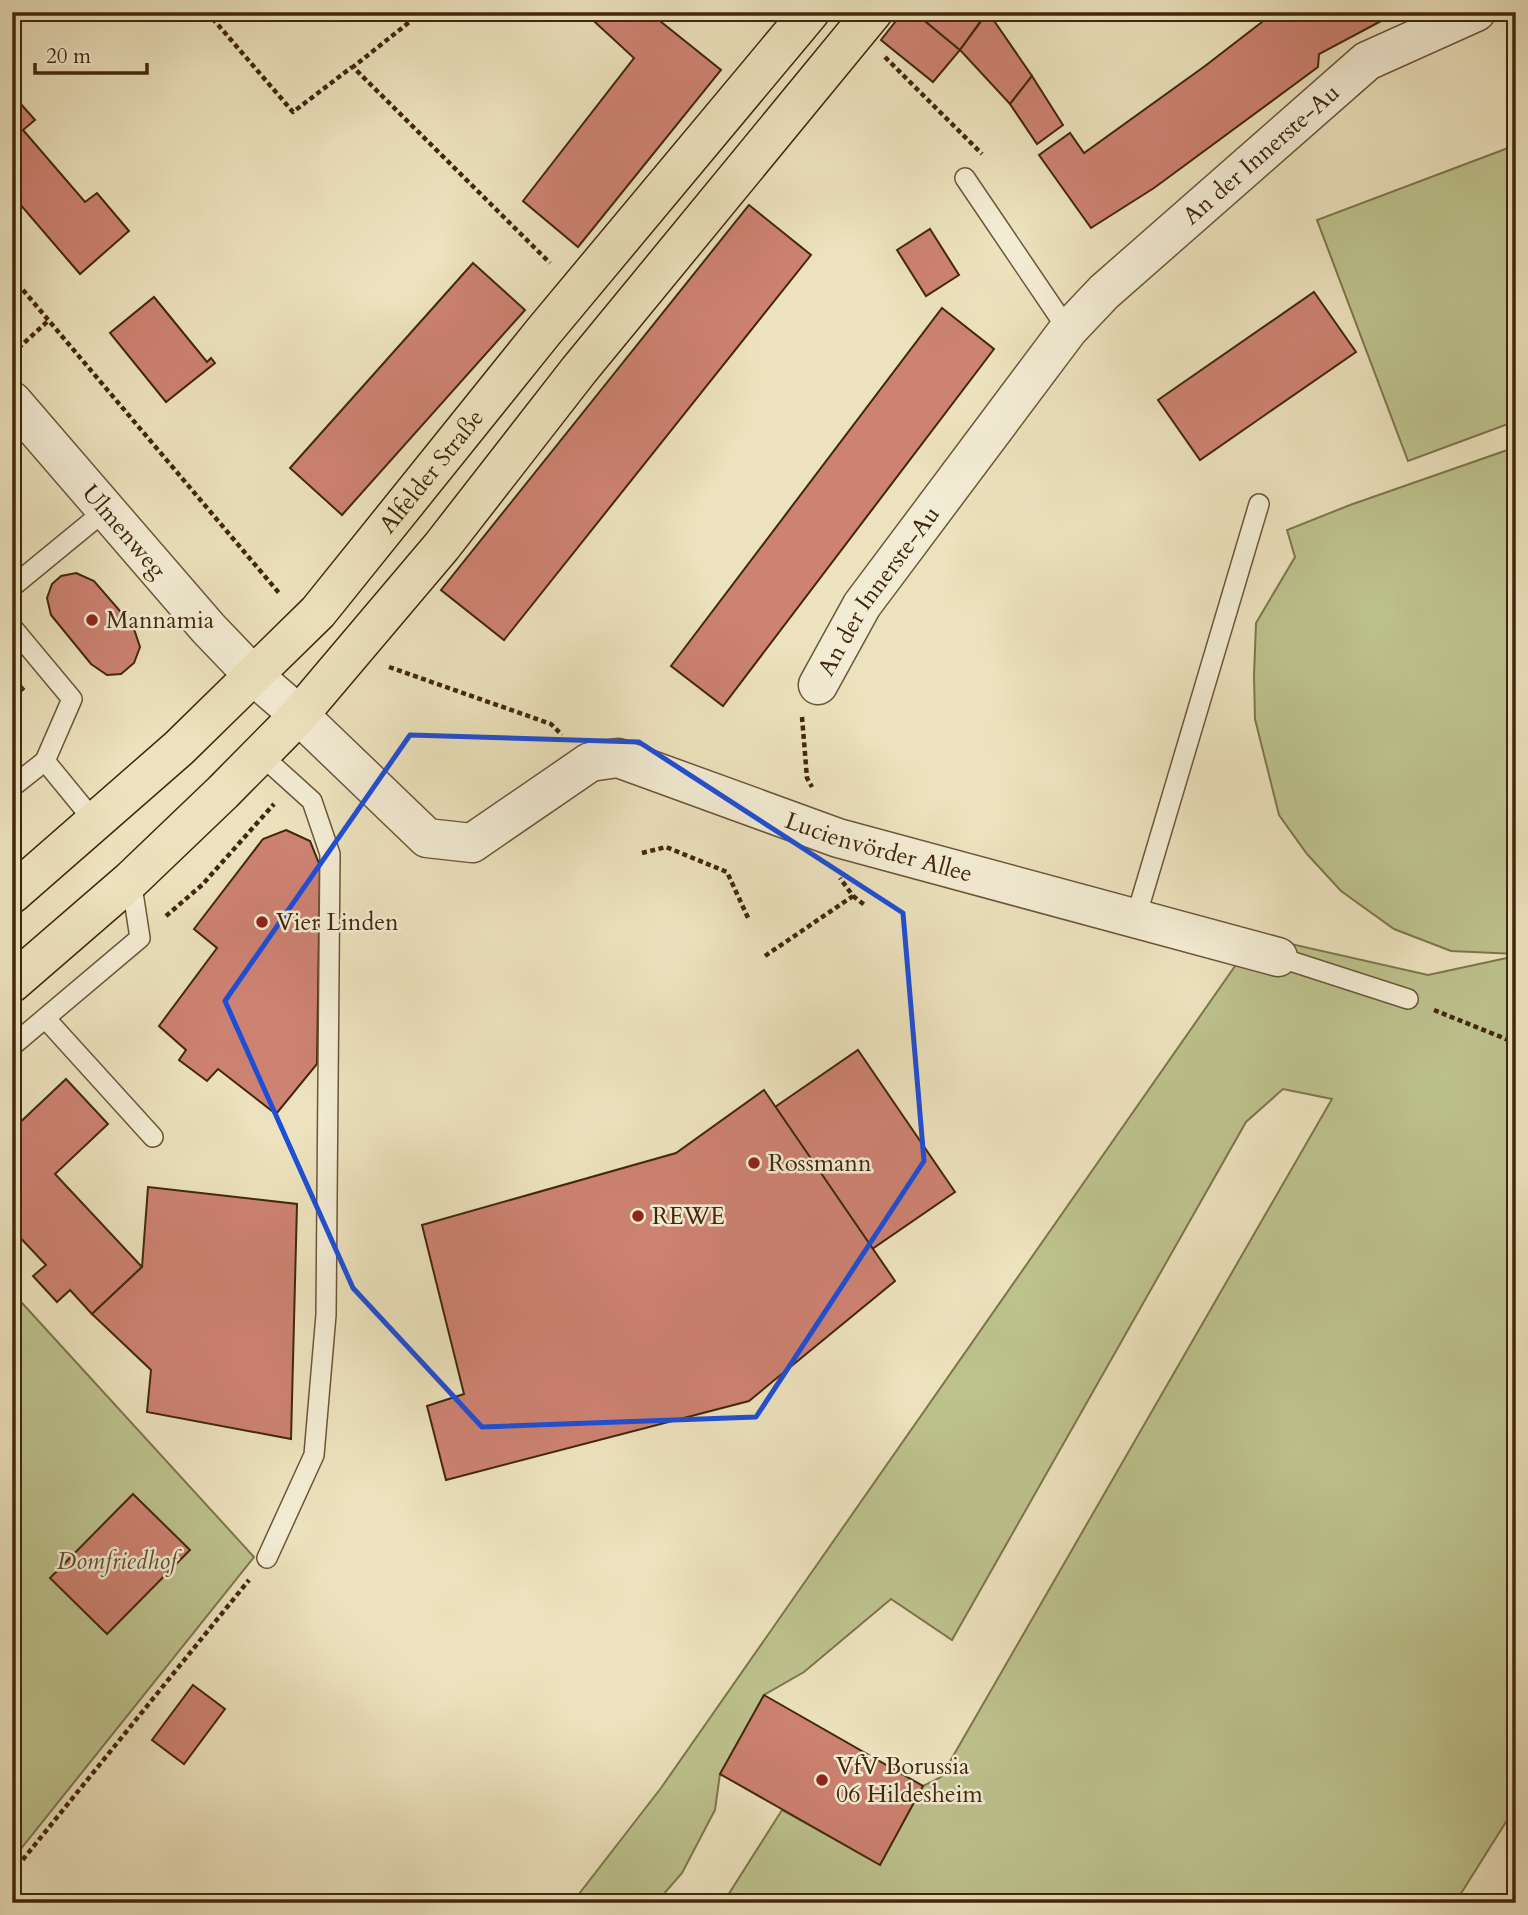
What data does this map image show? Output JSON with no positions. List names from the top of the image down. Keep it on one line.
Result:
{"streets":{"main road":["Alfelder Straße"],"street":["An der Innerste-Au","Ulmenweg","Lucienvörder Allee"]},"crossings":[["Alfelder Straße","Ulmenweg"]],"parks":["Domfriedhof"],"places":["Mannamia","Vier Linden","Rossmann","REWE","VfV Borussia 06 Hildesheim"],"scale_bar":"20 m"}
